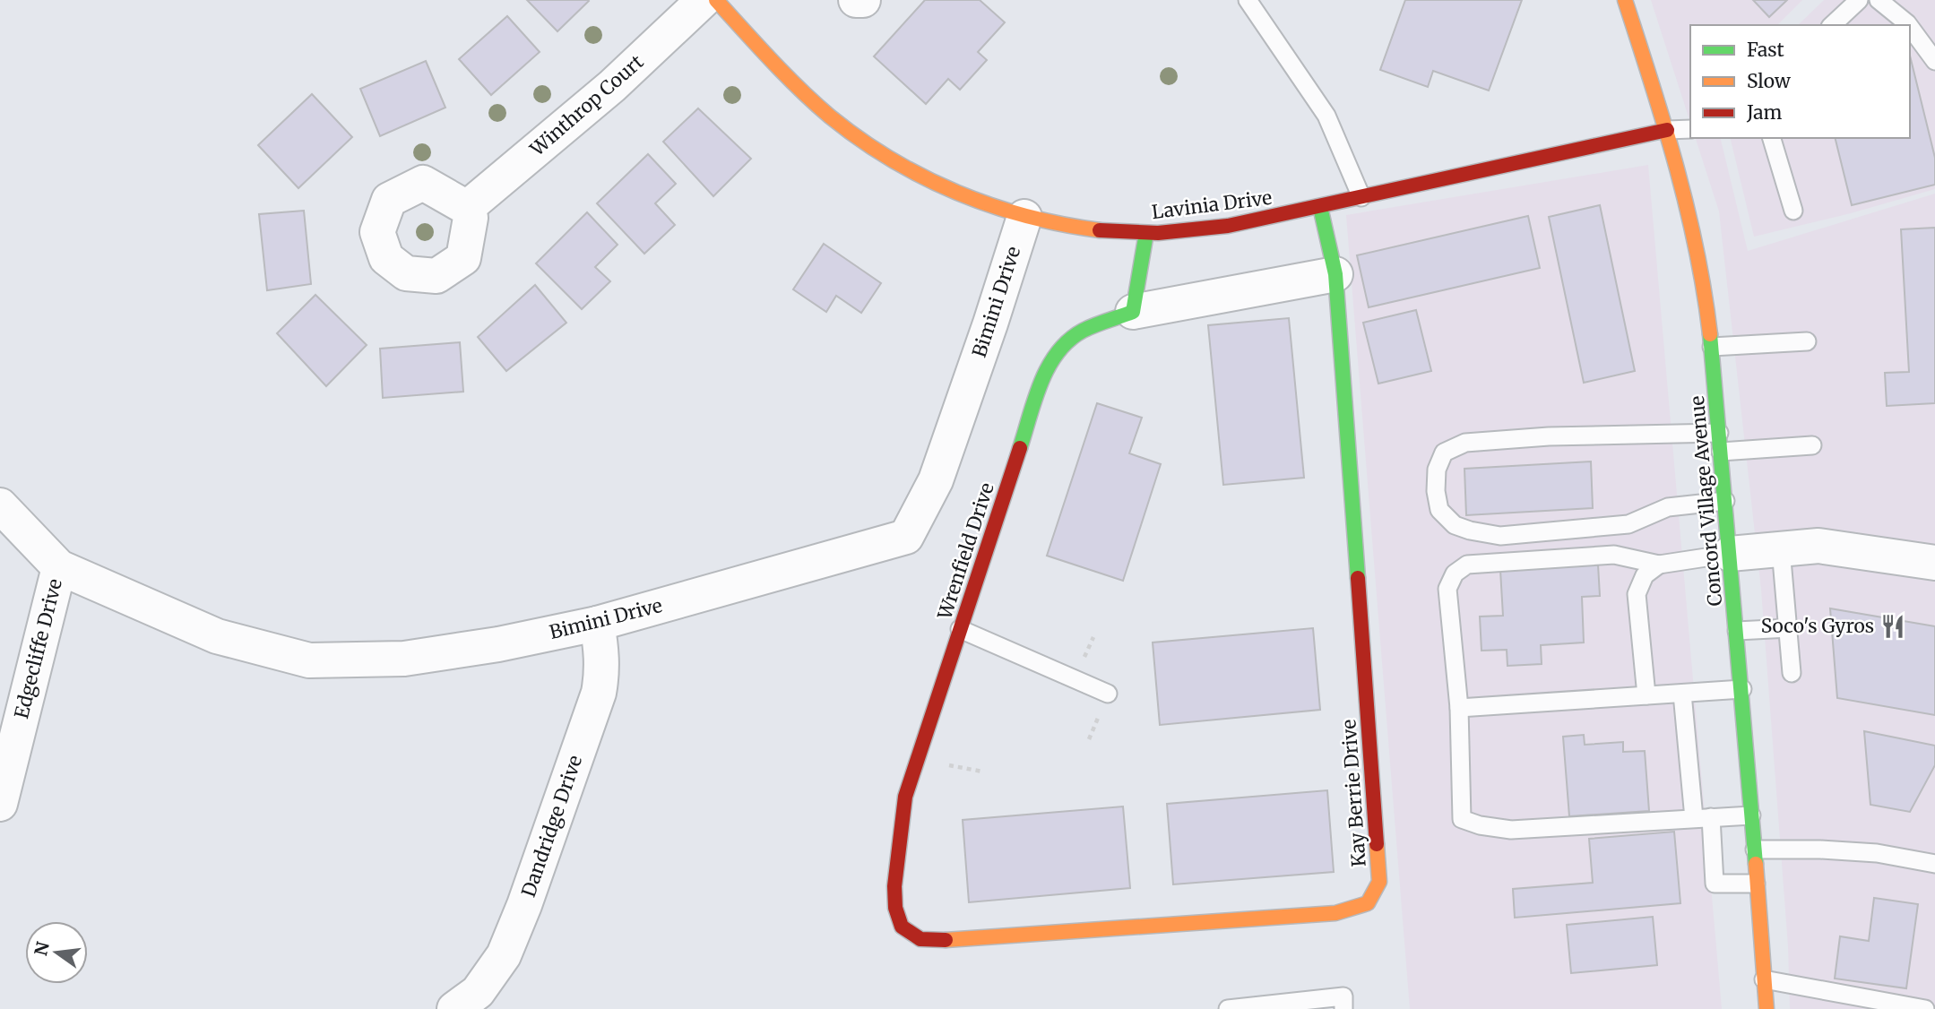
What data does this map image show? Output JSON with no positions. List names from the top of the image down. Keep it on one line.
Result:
{"streets":{"street":["Winthrop Court","Lavinia Drive","Bimini Drive","Concord Village Avenue","Wrenfield Drive","Edgecliffe Drive","Kay Berrie Drive","Dandridge Drive"]},"crossings":[["Lavinia Drive","Bimini Drive"],["Lavinia Drive","Concord Village Avenue"],["Lavinia Drive","Kay Berrie Drive"],["Bimini Drive","Edgecliffe Drive"],["Bimini Drive","Dandridge Drive"],["Wrenfield Drive","Kay Berrie Drive"]],"places":{"restaurant":["Soco's Gyros"]},"legend":["Fast","Slow","Jam"],"north":"left"}
